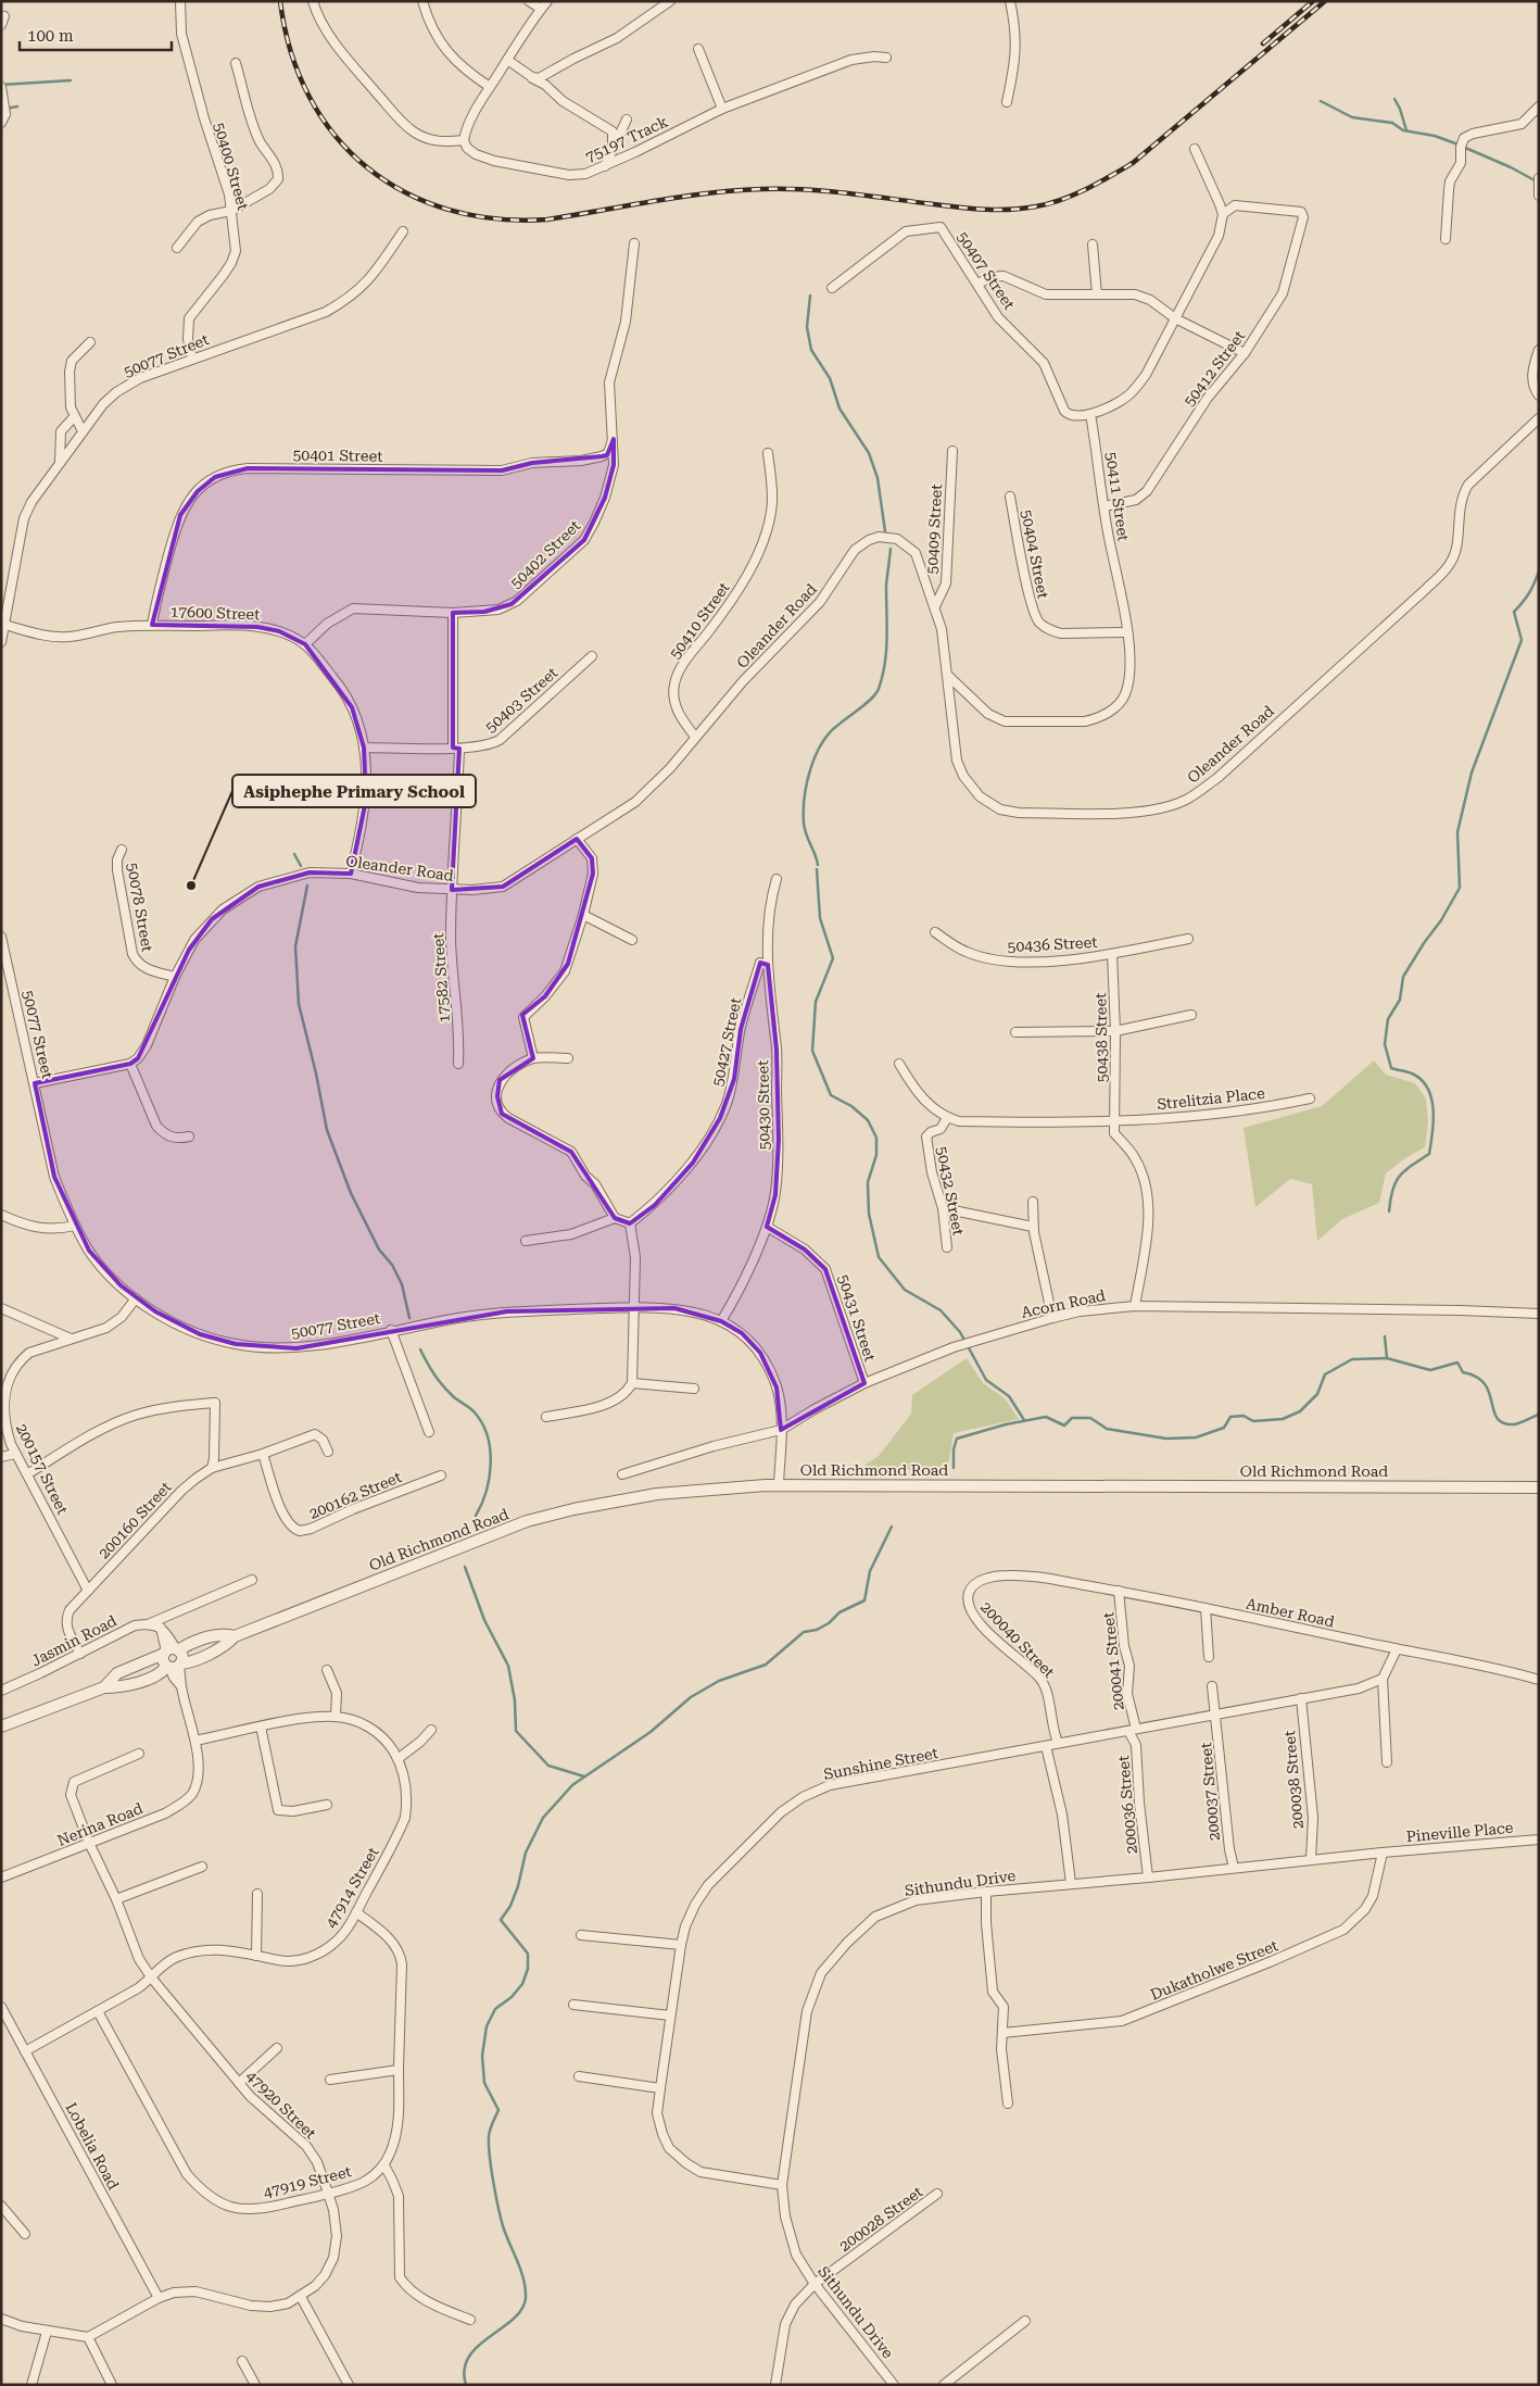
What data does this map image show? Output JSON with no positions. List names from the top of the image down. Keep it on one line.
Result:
{"streets":{"street":["75197 Track","50400 Street","50407 Street","50077 Street","50412 Street","50401 Street","50411 Street","50409 Street","50402 Street","50404 Street","17600 Street","50410 Street","Oleander Road","50403 Street","50078 Street","50436 Street","17582 Street","50438 Street","50427 Street","Strelitzia Place","50430 Street","50432 Street","Acorn Road","50431 Street","200157 Street","Old Richmond Road","200162 Street","200160 Street","Amber Road","200040 Street","Jasmin Road","200041 Street","Sunshine Street","200038 Street","200037 Street","200036 Street","Nerina Road","Pineville Place","Sithundu Drive","47914 Street","Dukatholwe Street","47920 Street","Lobelia Road","47919 Street","200028 Street"]},"crossings":[["50400 Street","50077 Street"],["50407 Street","50411 Street"],["50077 Street","17600 Street"],["50077 Street","50430 Street"],["50077 Street","Acorn Road"],["50077 Street","200157 Street"],["50077 Street","Old Richmond Road"],["50412 Street","50411 Street"],["50401 Street","50402 Street"],["50401 Street","17600 Street"],["50411 Street","50404 Street"],["50411 Street","Oleander Road"],["50409 Street","Oleander Road"],["50402 Street","17600 Street"],["50402 Street","17582 Street"],["17600 Street","Oleander Road"],["17600 Street","50403 Street"],["50410 Street","Oleander Road"],["Oleander Road","50078 Street"],["Oleander Road","17582 Street"],["50403 Street","17582 Street"],["50436 Street","50438 Street"],["50438 Street","Strelitzia Place"],["50427 Street","50430 Street"],["Strelitzia Place","50432 Street"],["50430 Street","50431 Street"],["Acorn Road","50431 Street"],["200157 Street","200160 Street"],["200160 Street","Jasmin Road"],["Amber Road","200040 Street"],["Amber Road","200041 Street"],["200040 Street","Sunshine Street"],["200041 Street","Sunshine Street"],["200041 Street","200036 Street"],["Sunshine Street","200038 Street"],["Sunshine Street","200037 Street"],["Sunshine Street","200036 Street"],["Sunshine Street","Sithundu Drive"],["200038 Street","Sithundu Drive"],["200037 Street","Sithundu Drive"],["200036 Street","Sithundu Drive"],["Nerina Road","47914 Street"],["Nerina Road","47920 Street"],["Pineville Place","Sithundu Drive"],["Pineville Place","Dukatholwe Street"],["Sithundu Drive","Dukatholwe Street"],["Sithundu Drive","200028 Street"],["47914 Street","47920 Street"],["47914 Street","Lobelia Road"],["47914 Street","47919 Street"],["47920 Street","Lobelia Road"],["47920 Street","47919 Street"]],"places":["Asiphephe Primary School"],"scale_bar":"100 m"}
